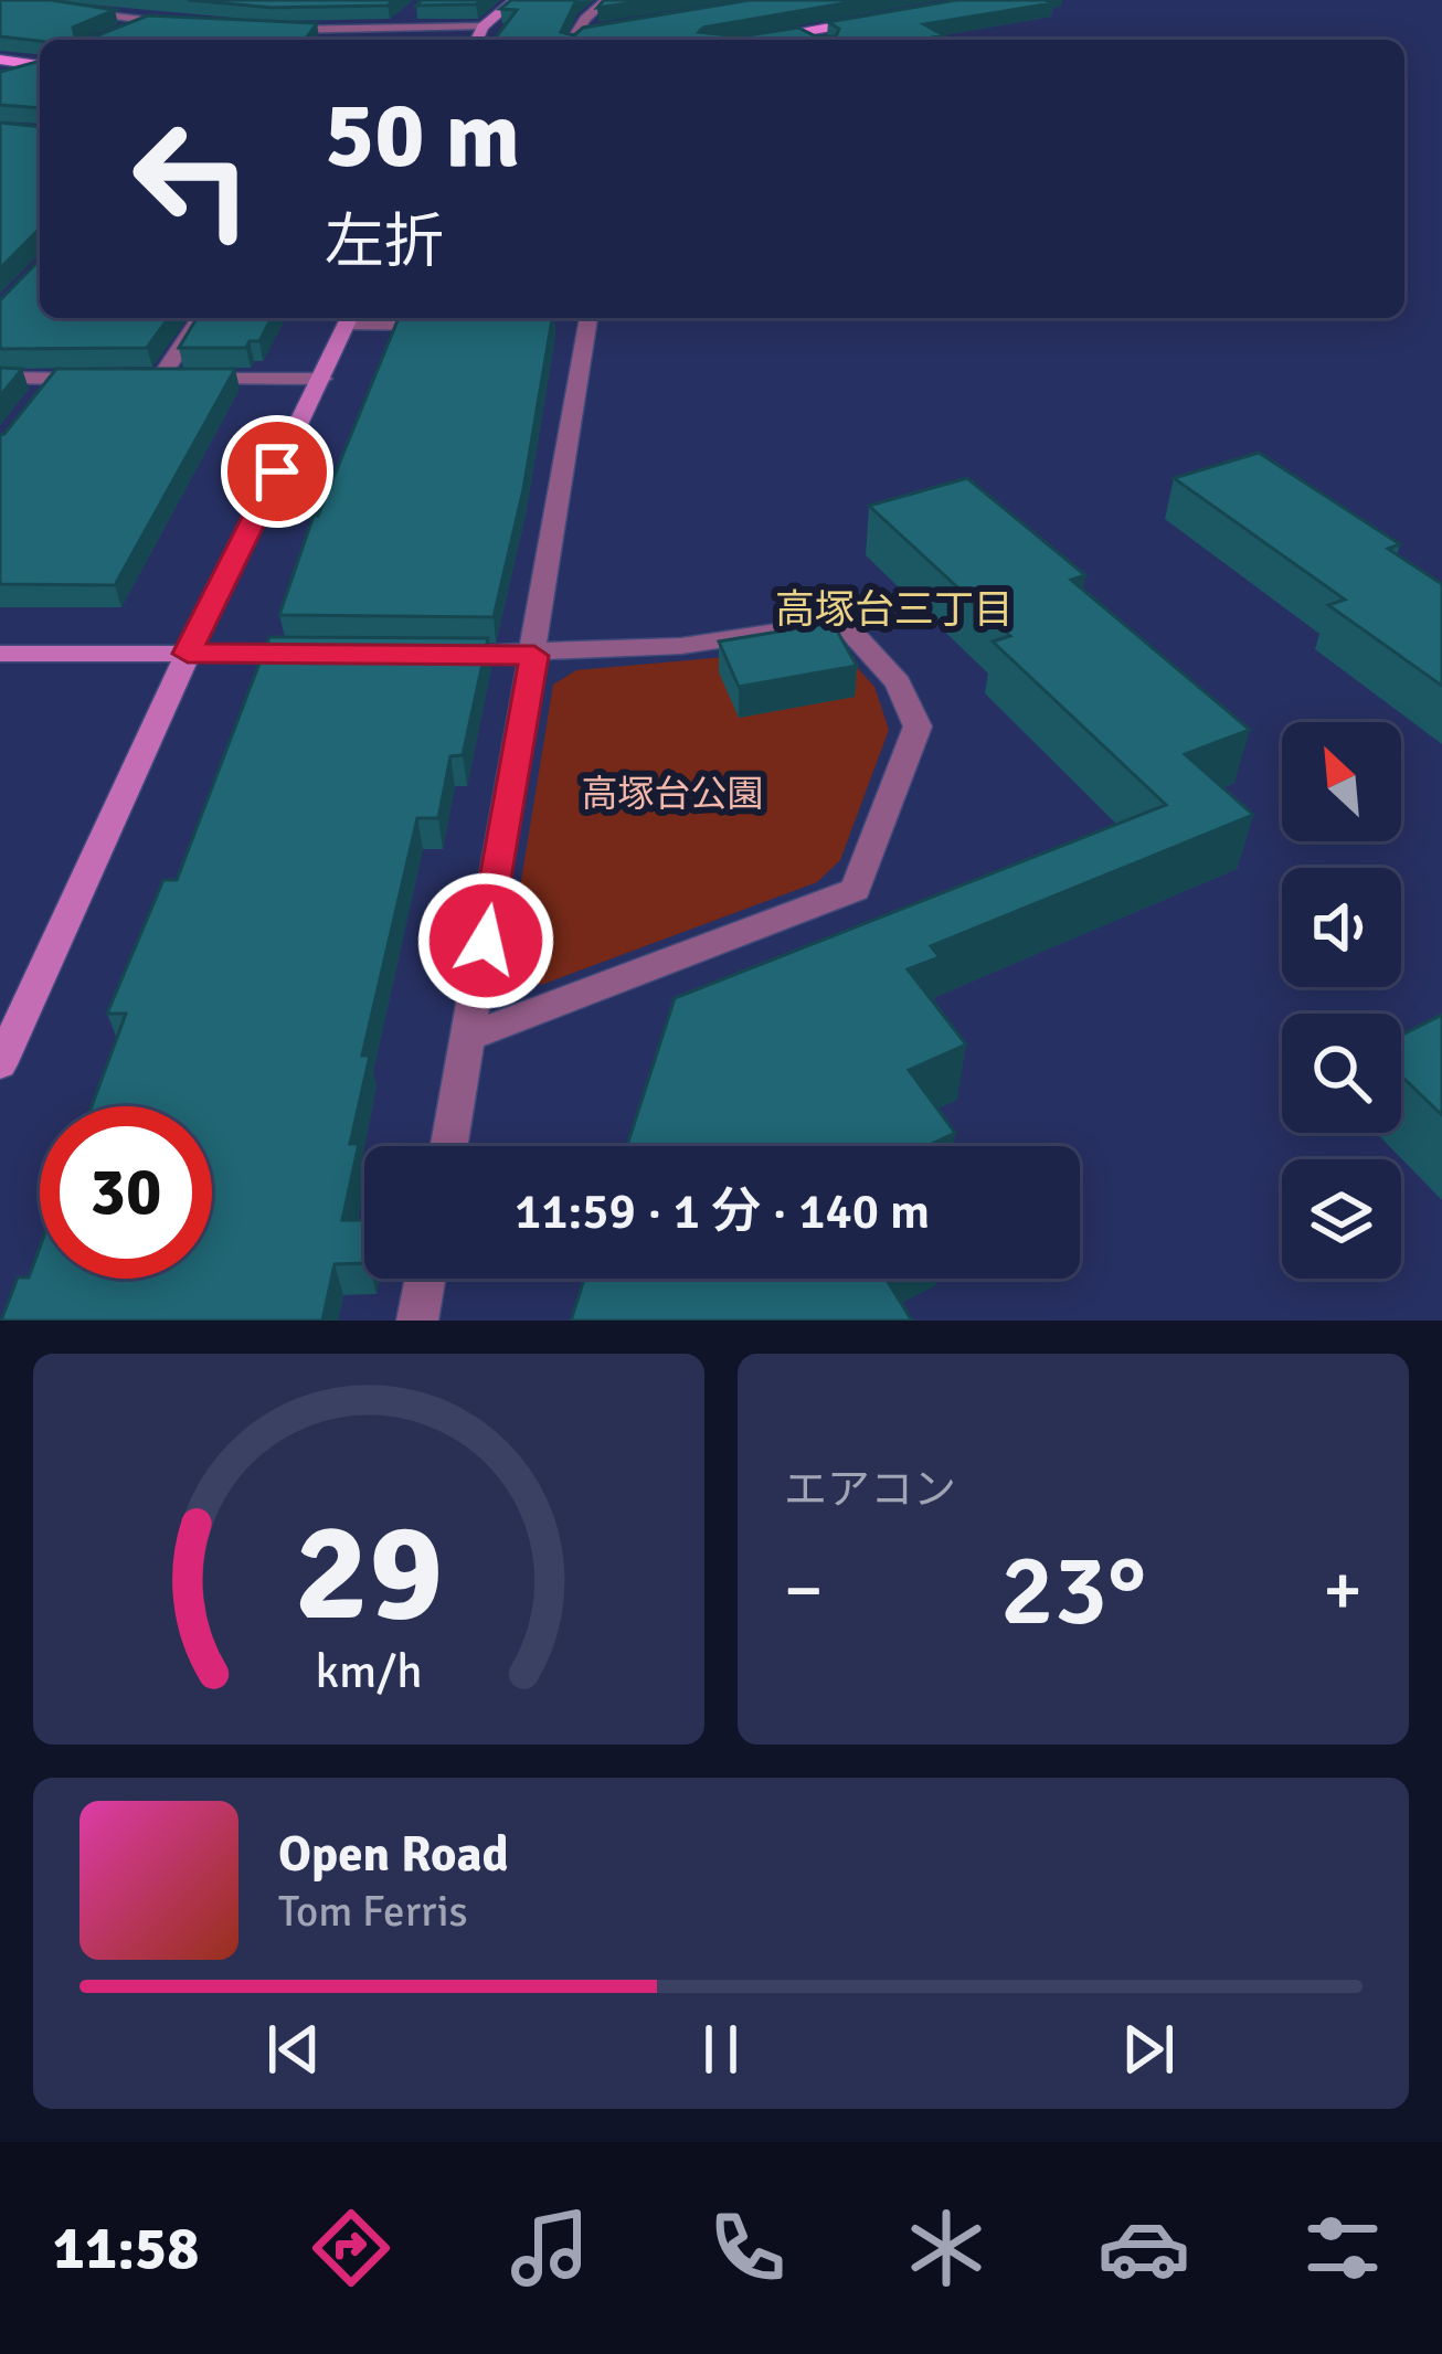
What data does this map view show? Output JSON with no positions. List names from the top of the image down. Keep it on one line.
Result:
{"districts":["高塚台三丁目"],"parks":["高塚台公園"],"north":"top left","page":{"turn":["50 m","左折"],"limit":"30","trip":"11:59 · 1 分 · 140 m","tile":"エアコン","heat":["−","23°","+"],"song":["Open Road","Tom Ferris"],"tabs":"11:58","gauge":["29","km/h"]}}
